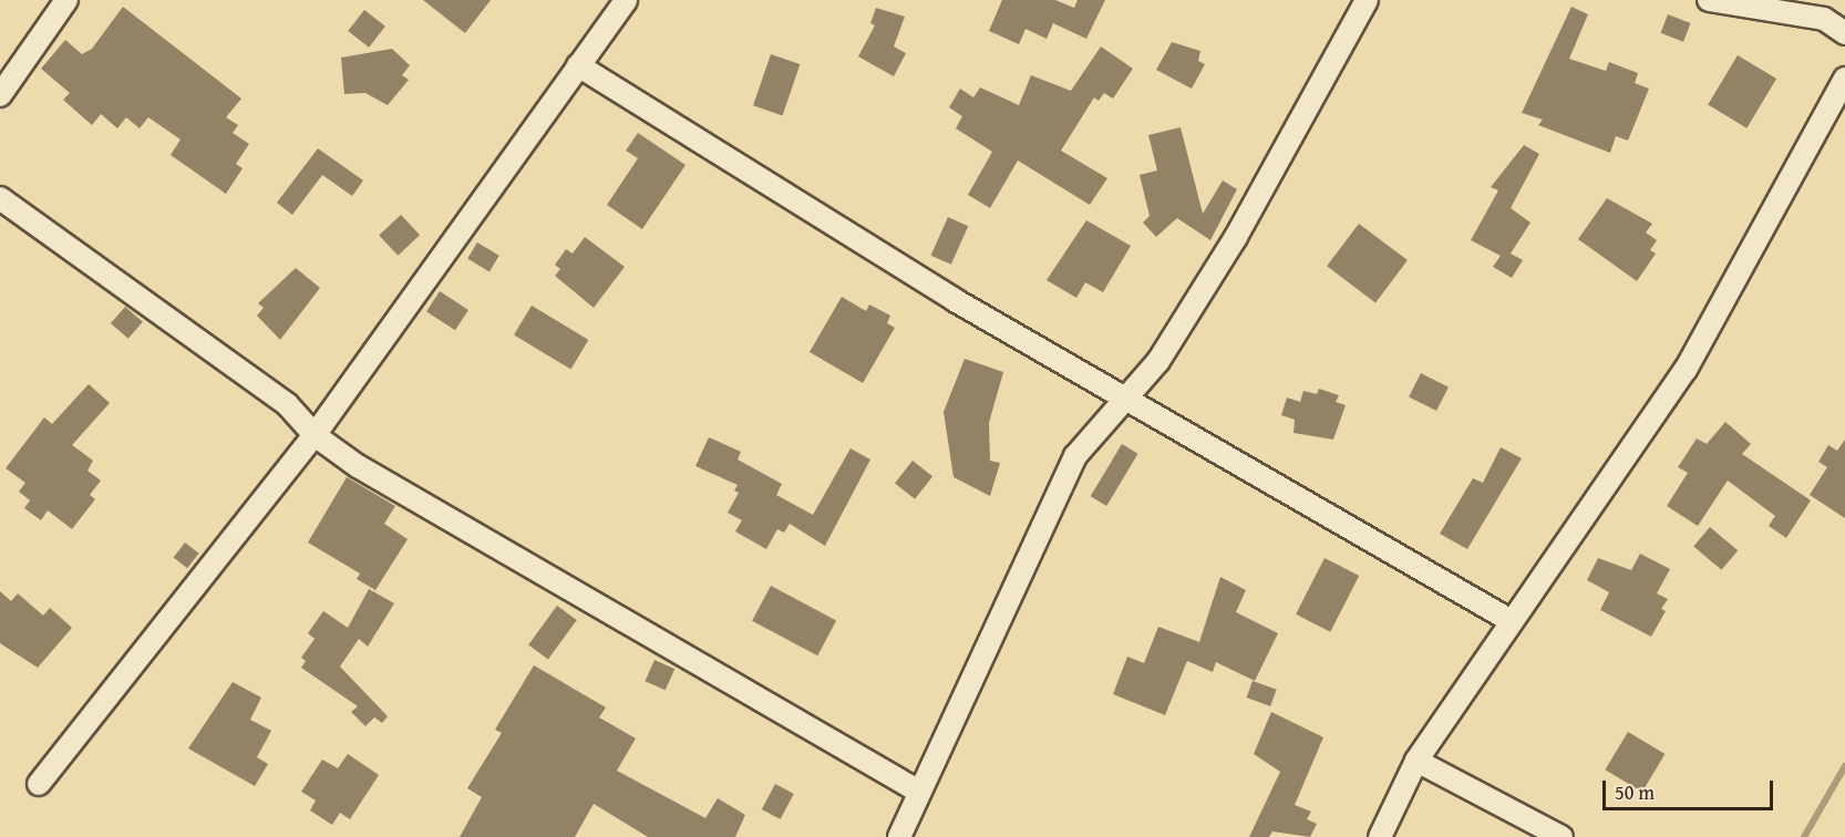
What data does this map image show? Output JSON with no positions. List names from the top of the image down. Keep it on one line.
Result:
{"scale_bar":"50 m"}
